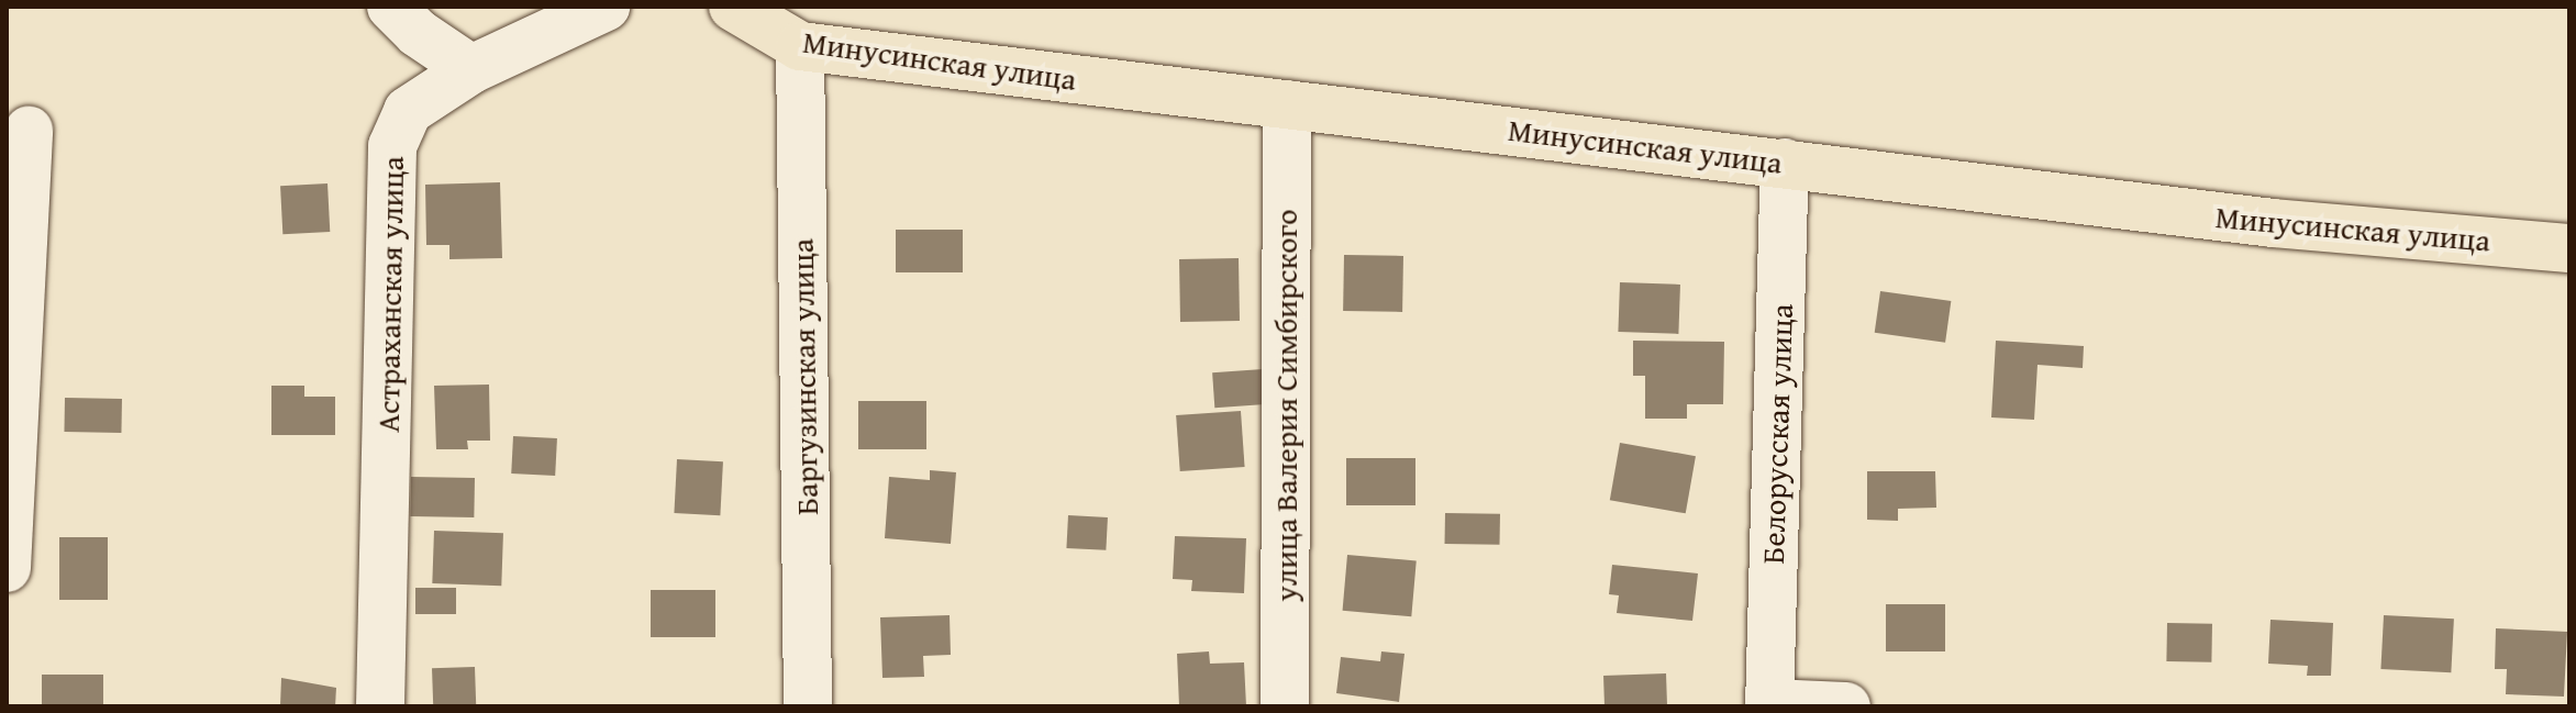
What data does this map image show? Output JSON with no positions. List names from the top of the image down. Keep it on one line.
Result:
{"streets":{"main road":["Минусинская улица"],"street":["Астраханская улица","Баргузинская улица","улица Валерия Симбирского","Белорусская улица"]},"crossings":[["Минусинская улица","Баргузинская улица"],["Минусинская улица","улица Валерия Симбирского"],["Минусинская улица","Белорусская улица"]]}
